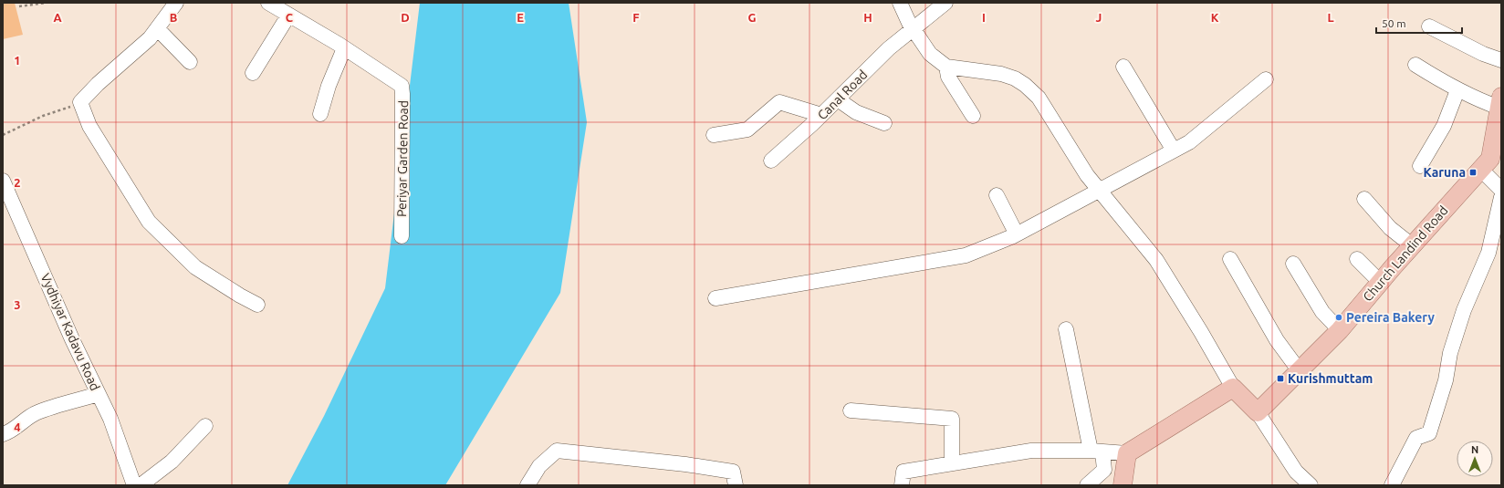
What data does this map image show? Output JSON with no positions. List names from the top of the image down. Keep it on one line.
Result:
{"streets":{"main road":["Church Landind Road"],"street":["Canal Road","Periyar Garden Road","Vydhiyar Kadavu Road"]},"places":{"transit":["Karuna","Kurishmuttam"],"other":["Pereira Bakery"]},"scale_bar":"50 m","north":"top","grid":{"columns":["A","B","C","D","E","F","G","H","I","J","K","L"],"rows":["1","2","3","4"]}}
